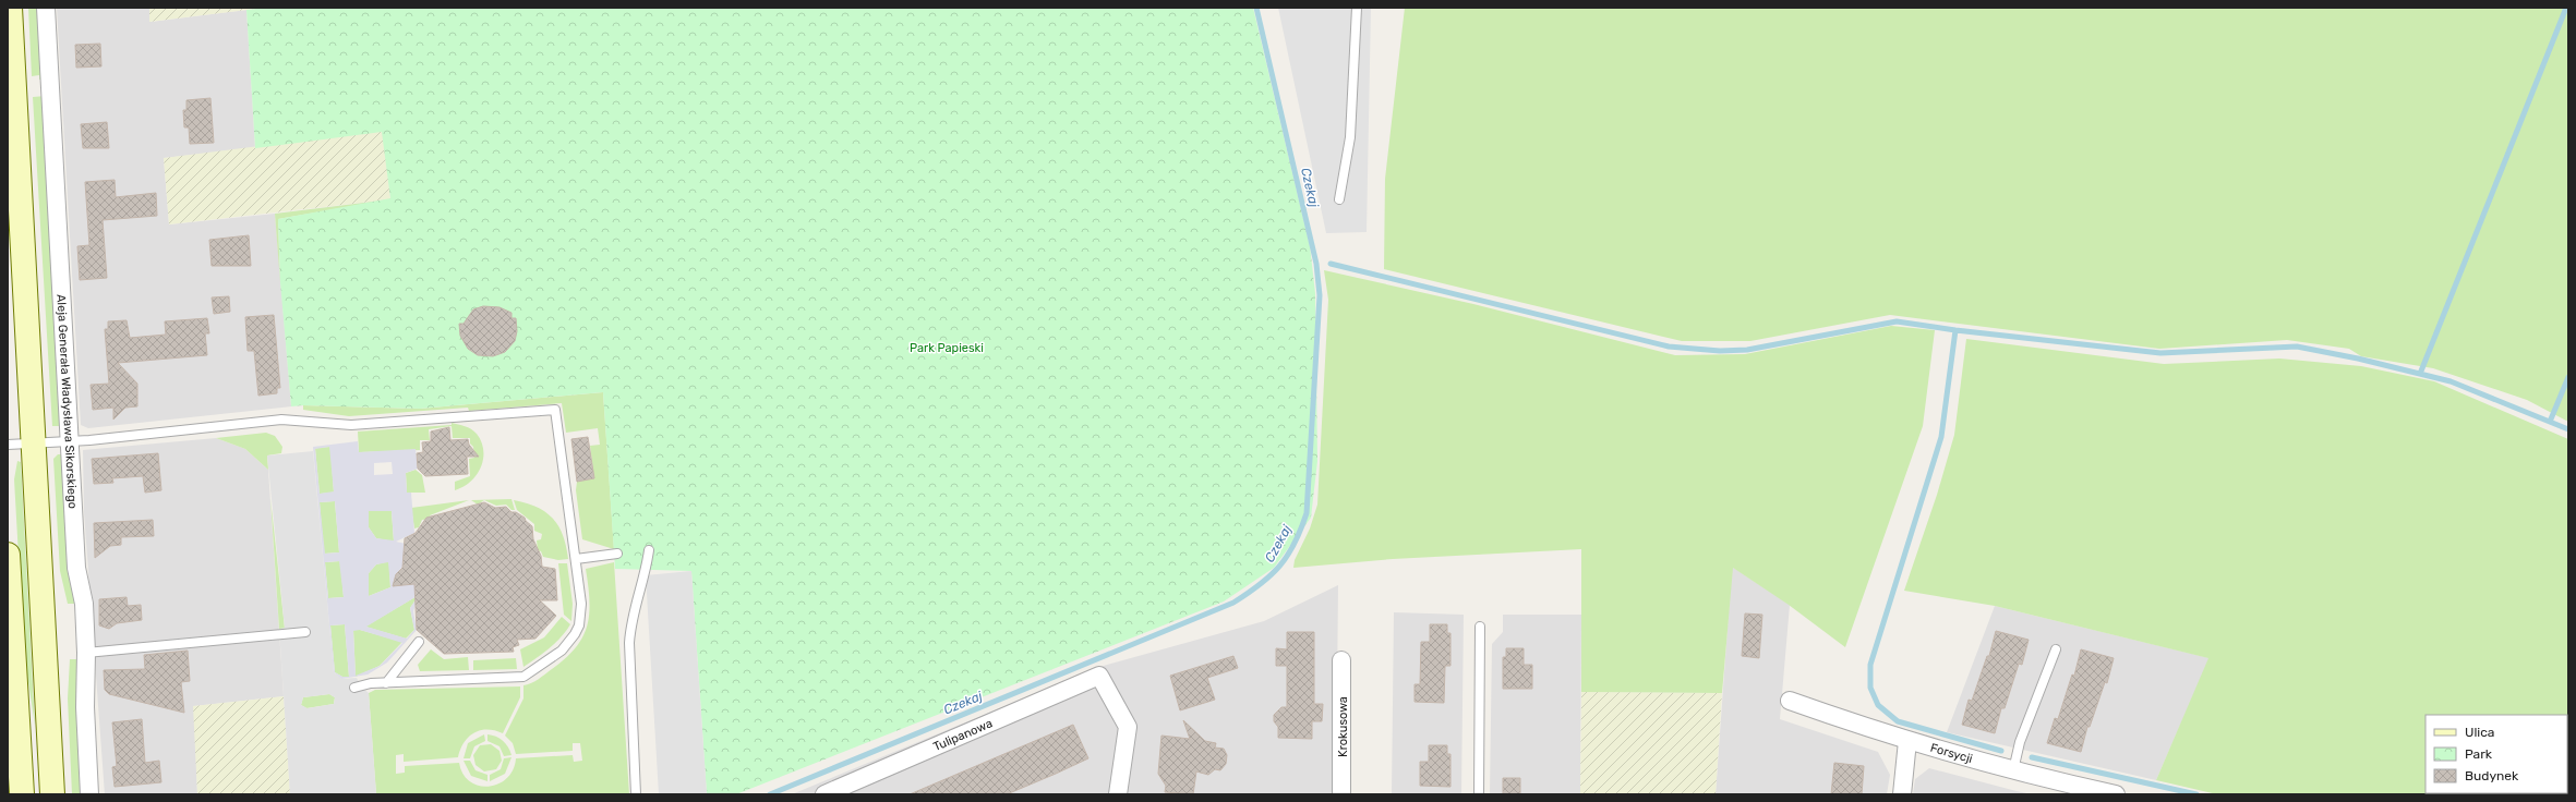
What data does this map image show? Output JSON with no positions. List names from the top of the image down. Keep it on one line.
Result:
{"streets":{"street":["Aleja Generała Władysława Sikorskiego","Krokusowa","Tulipanowa","Forsycji"]},"water":["Czekaj"],"parks":["Park Papieski"],"legend":["Ulica","Park","Budynek"]}
